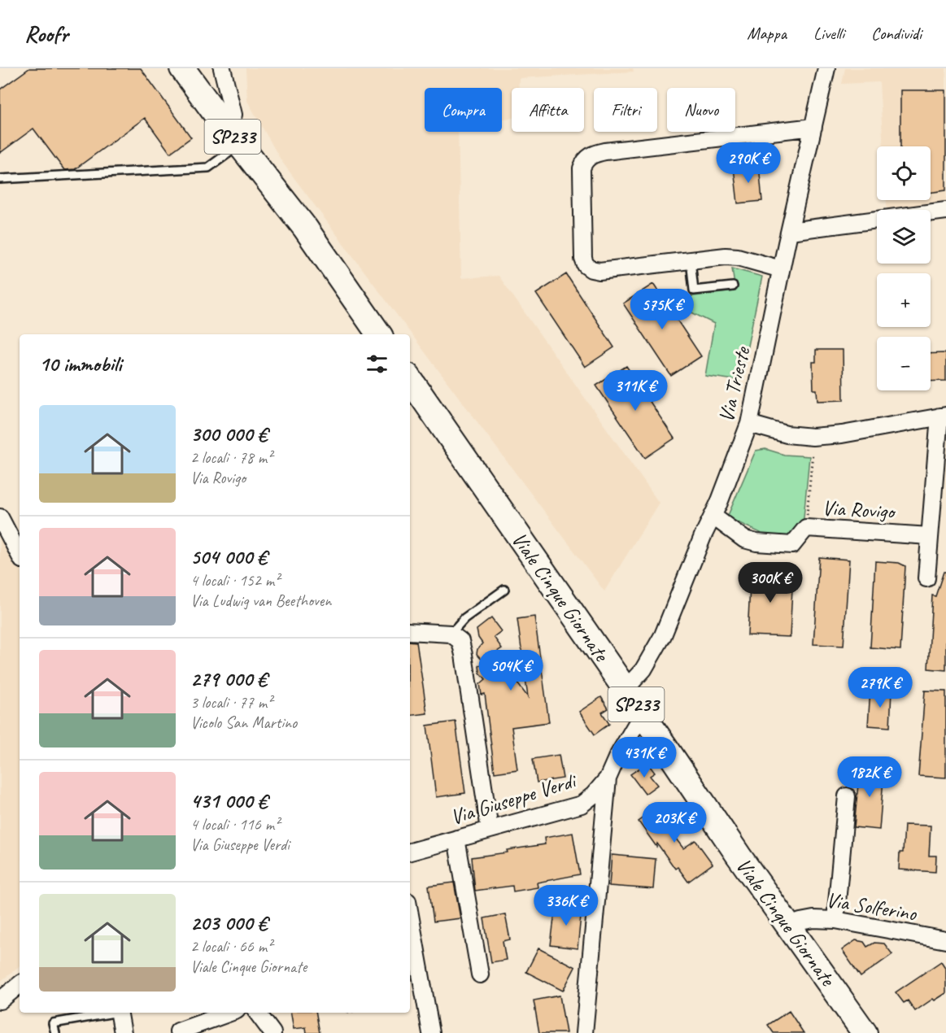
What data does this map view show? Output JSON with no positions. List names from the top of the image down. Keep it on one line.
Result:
{"streets":{"main road":["SP233","Viale Cinque Giornate"],"street":["Via Trieste","Via Rovigo","Via Giuseppe Verdi","Via Solferino"]},"crossings":[["Via Trieste","Via Rovigo"],["Via Trieste","Viale Cinque Giornate"],["Viale Cinque Giornate","Via Giuseppe Verdi"],["Viale Cinque Giornate","Via Solferino"]],"page":{"header":"Roofr","nav":["Mappa","Livelli","Condividi"],"chip":["Compra","Affitta","Filtri","Nuovo"],"price":["290K €","575K €","311K €","300K €","504K €","279K €","431K €","182K €","203K €","336K €"],"map_buttons":["+","−"],"heading":"10 immobili","list":[{"name":"300 000 €","note":"2 locali · 78 m² · Via Rovigo"},{"name":"504 000 €","note":"4 locali · 152 m² · Via Ludwig van Beethoven"},{"name":"279 000 €","note":"3 locali · 77 m² · Vicolo San Martino"},{"name":"431 000 €","note":"4 locali · 116 m² · Via Giuseppe Verdi"},{"name":"203 000 €","note":"2 locali · 66 m² · Viale Cinque Giornate"}]}}
